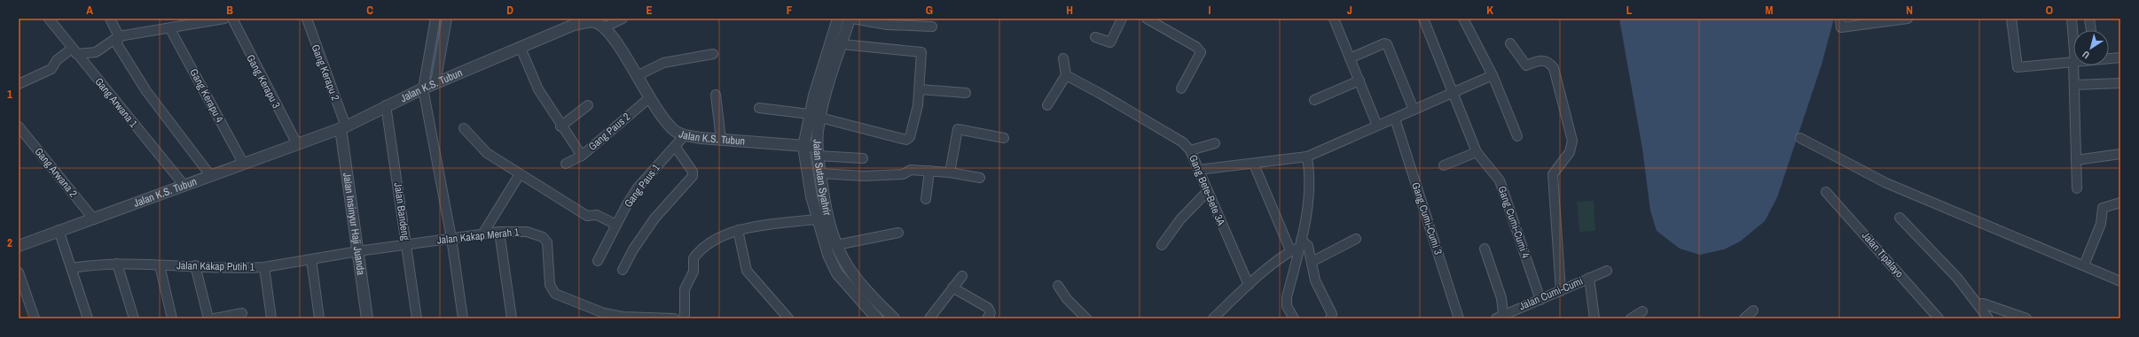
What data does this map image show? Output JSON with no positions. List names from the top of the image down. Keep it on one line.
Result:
{"streets":{"street":["Gang Kerapu 2","Gang Kerapu 3","Jalan K.S. Tubun","Gang Kerapu 4","Gang Arwana 1","Gang Paus 2","Gang Arwana 2","Jalan Sutan Syahrir","Gang Paus 1","Gang Bete-Bete 3A","Jalan Bandeng","Gang Cumi-Cumi 3","Gang Cumi-Cumi 4","Jalan Insinyur Haji Juanda","Jalan Kakap Merah 1","Jalan Tipalayo","Jalan Kakap Putih 1","Jalan Cumi-Cumi"]},"crossings":[["Gang Kerapu 2","Jalan K.S. Tubun"],["Gang Kerapu 2","Jalan Insinyur Haji Juanda"],["Gang Kerapu 3","Jalan K.S. Tubun"],["Jalan K.S. Tubun","Gang Kerapu 4"],["Jalan K.S. Tubun","Gang Arwana 1"],["Jalan K.S. Tubun","Gang Paus 2"],["Jalan K.S. Tubun","Gang Arwana 2"],["Jalan K.S. Tubun","Jalan Sutan Syahrir"],["Jalan K.S. Tubun","Gang Paus 1"],["Jalan K.S. Tubun","Jalan Bandeng"],["Jalan K.S. Tubun","Jalan Insinyur Haji Juanda"],["Jalan Bandeng","Jalan Kakap Merah 1"],["Gang Cumi-Cumi 4","Jalan Cumi-Cumi"],["Jalan Insinyur Haji Juanda","Jalan Kakap Merah 1"],["Jalan Insinyur Haji Juanda","Jalan Kakap Putih 1"],["Jalan Kakap Merah 1","Jalan Kakap Putih 1"]],"north":"bottom left","grid":{"columns":["A","B","C","D","E","F","G","H","I","J","K","L","M","N","O"],"rows":["1","2"]}}
